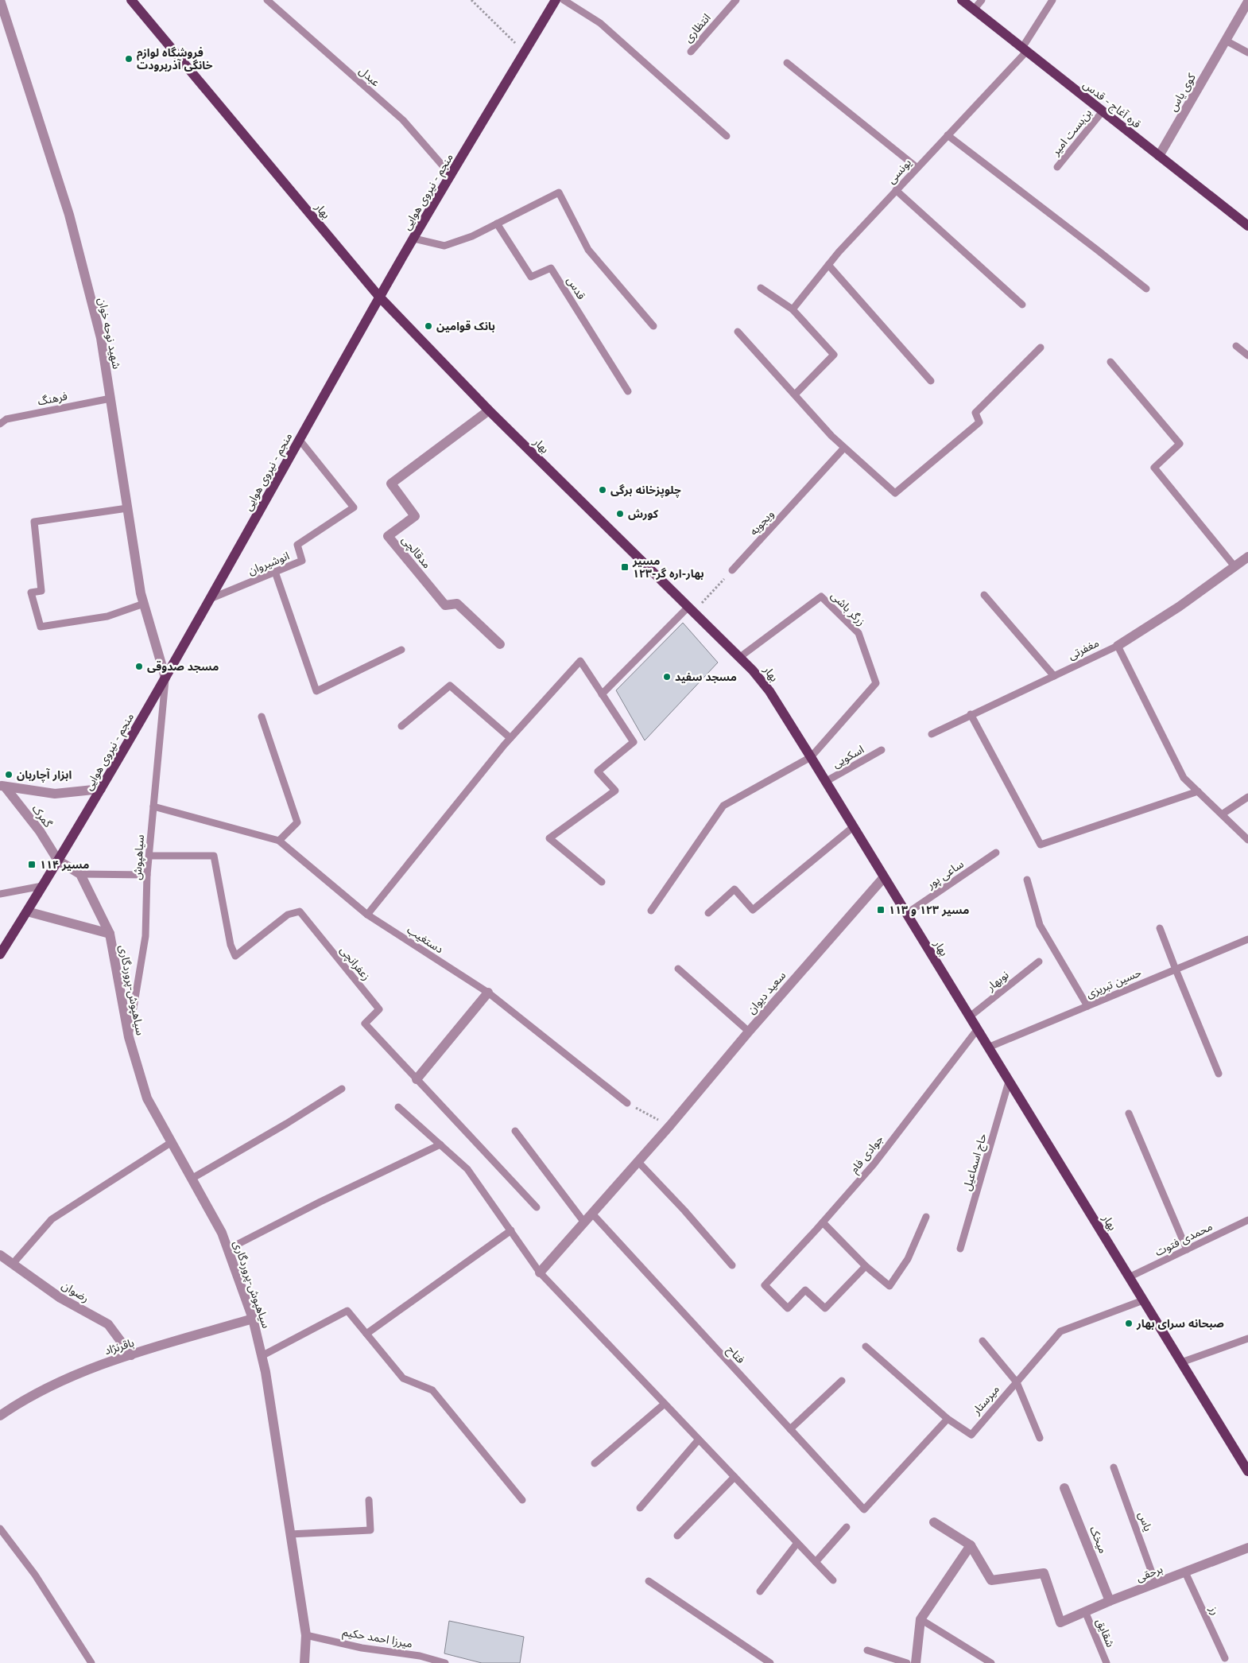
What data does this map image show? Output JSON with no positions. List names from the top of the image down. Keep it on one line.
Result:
{"streets":{"main road":["قره آغاج - قدس","منجم - نیروی هوایی","بهار"],"street":["کوی یاس","شهید نوحه خوان","مدقالچی","مغفرتی","گمرک","سیاهپوش-پروردگاری","سعید دیوان","رضوان","باقرنژاد","میخک","برحقی"],"lane":["انتظاری","عبدل","بن‌بست امیر","یونسی","قدس","فرهنگ","ویجویه","انوشیروان","زرگر باشی","اسکویی","سیاهپوش","ساعی پور","دستغیب","زعفرانچی","نوبهار","حسین تبریزی","جوادی فام","حاج اسماعیل","محمدی فتوت","فتاح","میرستار","یاس","رز","شقایق","میرزا احمد حکیم"]},"crossings":[["عبدل","منجم - نیروی هوایی"],["کوی یاس","قره آغاج - قدس"],["قره آغاج - قدس","بن‌بست امیر"],["قره آغاج - قدس","یونسی"],["منجم - نیروی هوایی","بهار"],["منجم - نیروی هوایی","شهید نوحه خوان"],["منجم - نیروی هوایی","انوشیروان"],["منجم - نیروی هوایی","گمرک"],["منجم - نیروی هوایی","سیاهپوش"],["بهار","مدقالچی"],["بهار","زرگر باشی"],["بهار","اسکویی"],["بهار","ساعی پور"],["بهار","نوبهار"],["بهار","حسین تبریزی"],["بهار","سعید دیوان"],["بهار","جوادی فام"],["بهار","حاج اسماعیل"],["بهار","محمدی فتوت"],["بهار","میرستار"],["شهید نوحه خوان","فرهنگ"],["شهید نوحه خوان","سیاهپوش"],["سیاهپوش","دستغیب"],["سیاهپوش","زعفرانچی"],["سیاهپوش","سیاهپوش-پروردگاری"],["سیاهپوش-پروردگاری","باقرنژاد"],["سیاهپوش-پروردگاری","میرزا احمد حکیم"],["سعید دیوان","فتاح"],["رضوان","باقرنژاد"],["فتاح","میرستار"],["یاس","برحقی"],["میخک","برحقی"],["برحقی","رز"],["برحقی","شقایق"]],"places":{"other":["فروشگاه لوازم خانگی آذربرودت","بانک قوامین","چلوپزخانه برگی","کورش","مسجد صدوقی","مسجد سفید","ابزار آچاربان","صبحانه سرای بهار"],"transit":["مسیر ۱۲۳-بهار-اره گر","مسیر ۱۱۴","مسیر ۱۲۳ و ۱۱۳"]}}
